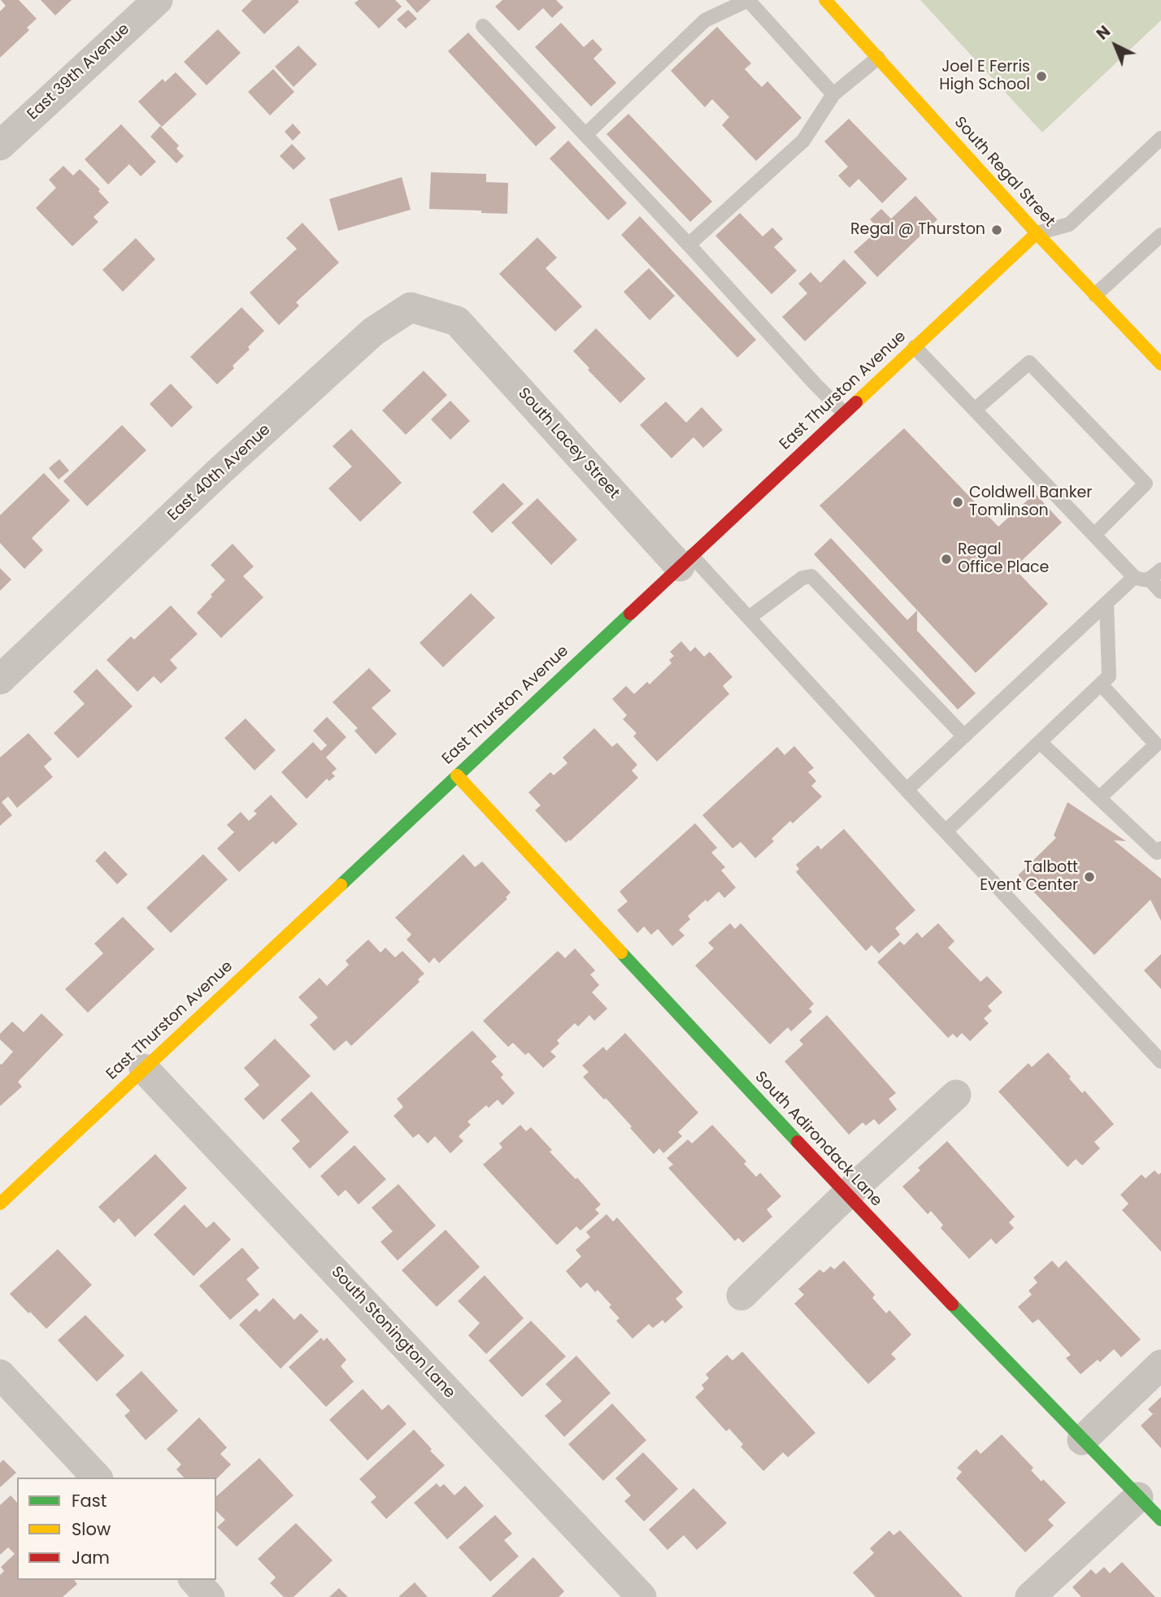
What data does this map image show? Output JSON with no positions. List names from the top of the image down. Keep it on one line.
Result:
{"streets":{"street":["East 39th Avenue","South Regal Street","East Thurston Avenue","South Lacey Street","East 40th Avenue","South Adirondack Lane","South Stonington Lane"]},"crossings":[["South Regal Street","East Thurston Avenue"],["East Thurston Avenue","South Lacey Street"],["East Thurston Avenue","South Adirondack Lane"],["East Thurston Avenue","South Stonington Lane"],["South Lacey Street","East 40th Avenue"]],"places":["Joel E Ferris High School","Regal @ Thurston","Coldwell Banker Tomlinson","Regal Office Place","Talbott Event Center"],"legend":["Fast","Slow","Jam"],"north":"top left"}
